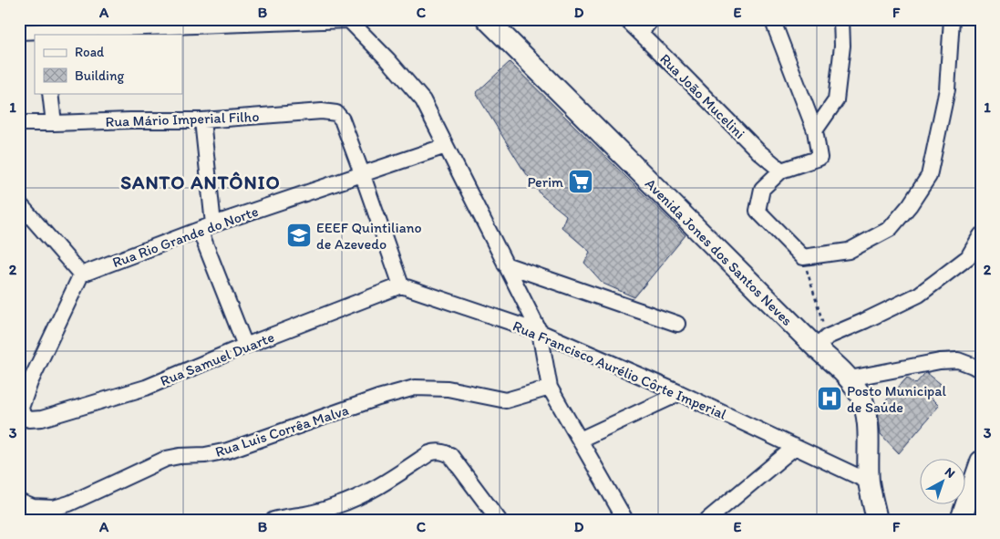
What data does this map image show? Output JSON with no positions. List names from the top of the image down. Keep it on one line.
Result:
{"streets":{"main road":["Avenida Jones dos Santos Neves"],"street":["Rua João Mucelini","Rua Mário Imperial Filho","Rua Rio Grande do Norte","Rua Samuel Duarte","Rua Francisco Aurélio Côrte Imperial","Rua Luis Corrêa Malva"]},"crossings":[["Rua Mário Imperial Filho","Rua Rio Grande do Norte"],["Rua Rio Grande do Norte","Rua Samuel Duarte"],["Avenida Jones dos Santos Neves","Rua Francisco Aurélio Côrte Imperial"],["Rua Samuel Duarte","Rua Francisco Aurélio Côrte Imperial"]],"districts":["SANTO ANTÔNIO"],"places":{"supermarket":["Perim"],"school or university":["EEEF Quintiliano de Azevedo"],"hospital":["Posto Municipal de Saúde"]},"legend":["Road","Building"],"north":"top right","grid":{"columns":["A","B","C","D","E","F"],"rows":["1","2","3"]}}
